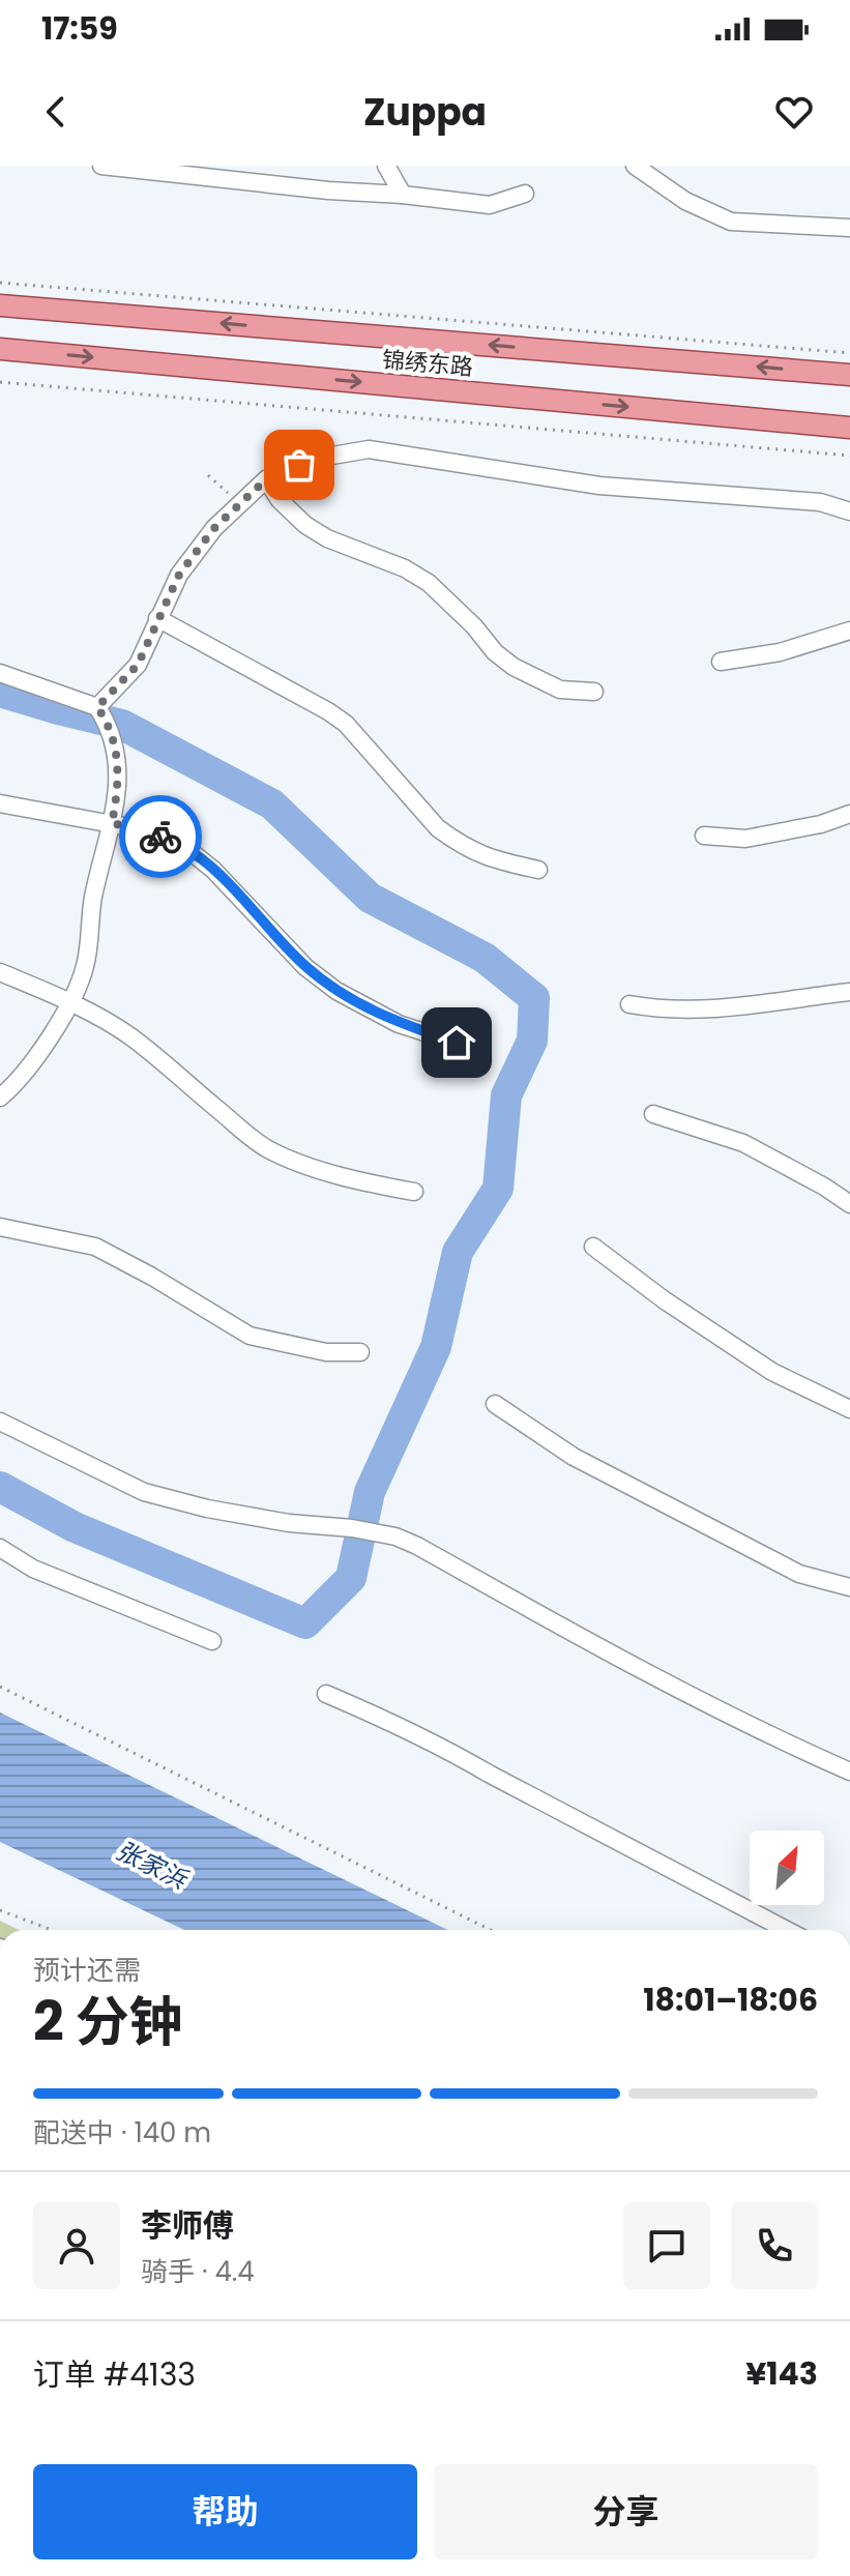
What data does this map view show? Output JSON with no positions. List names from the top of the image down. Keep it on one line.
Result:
{"streets":{"main road":["锦绣东路"]},"water":["张家浜"],"north":"top right","page":{"status":"17:59","header":"Zuppa","heading":["2 分钟","预计还需","18:01–18:06"],"panel":["李师傅","骑手 · 4.4","订单 #4133","¥143"],"bar":"配送中 · 140 m","buttons":["帮助","分享"]}}
